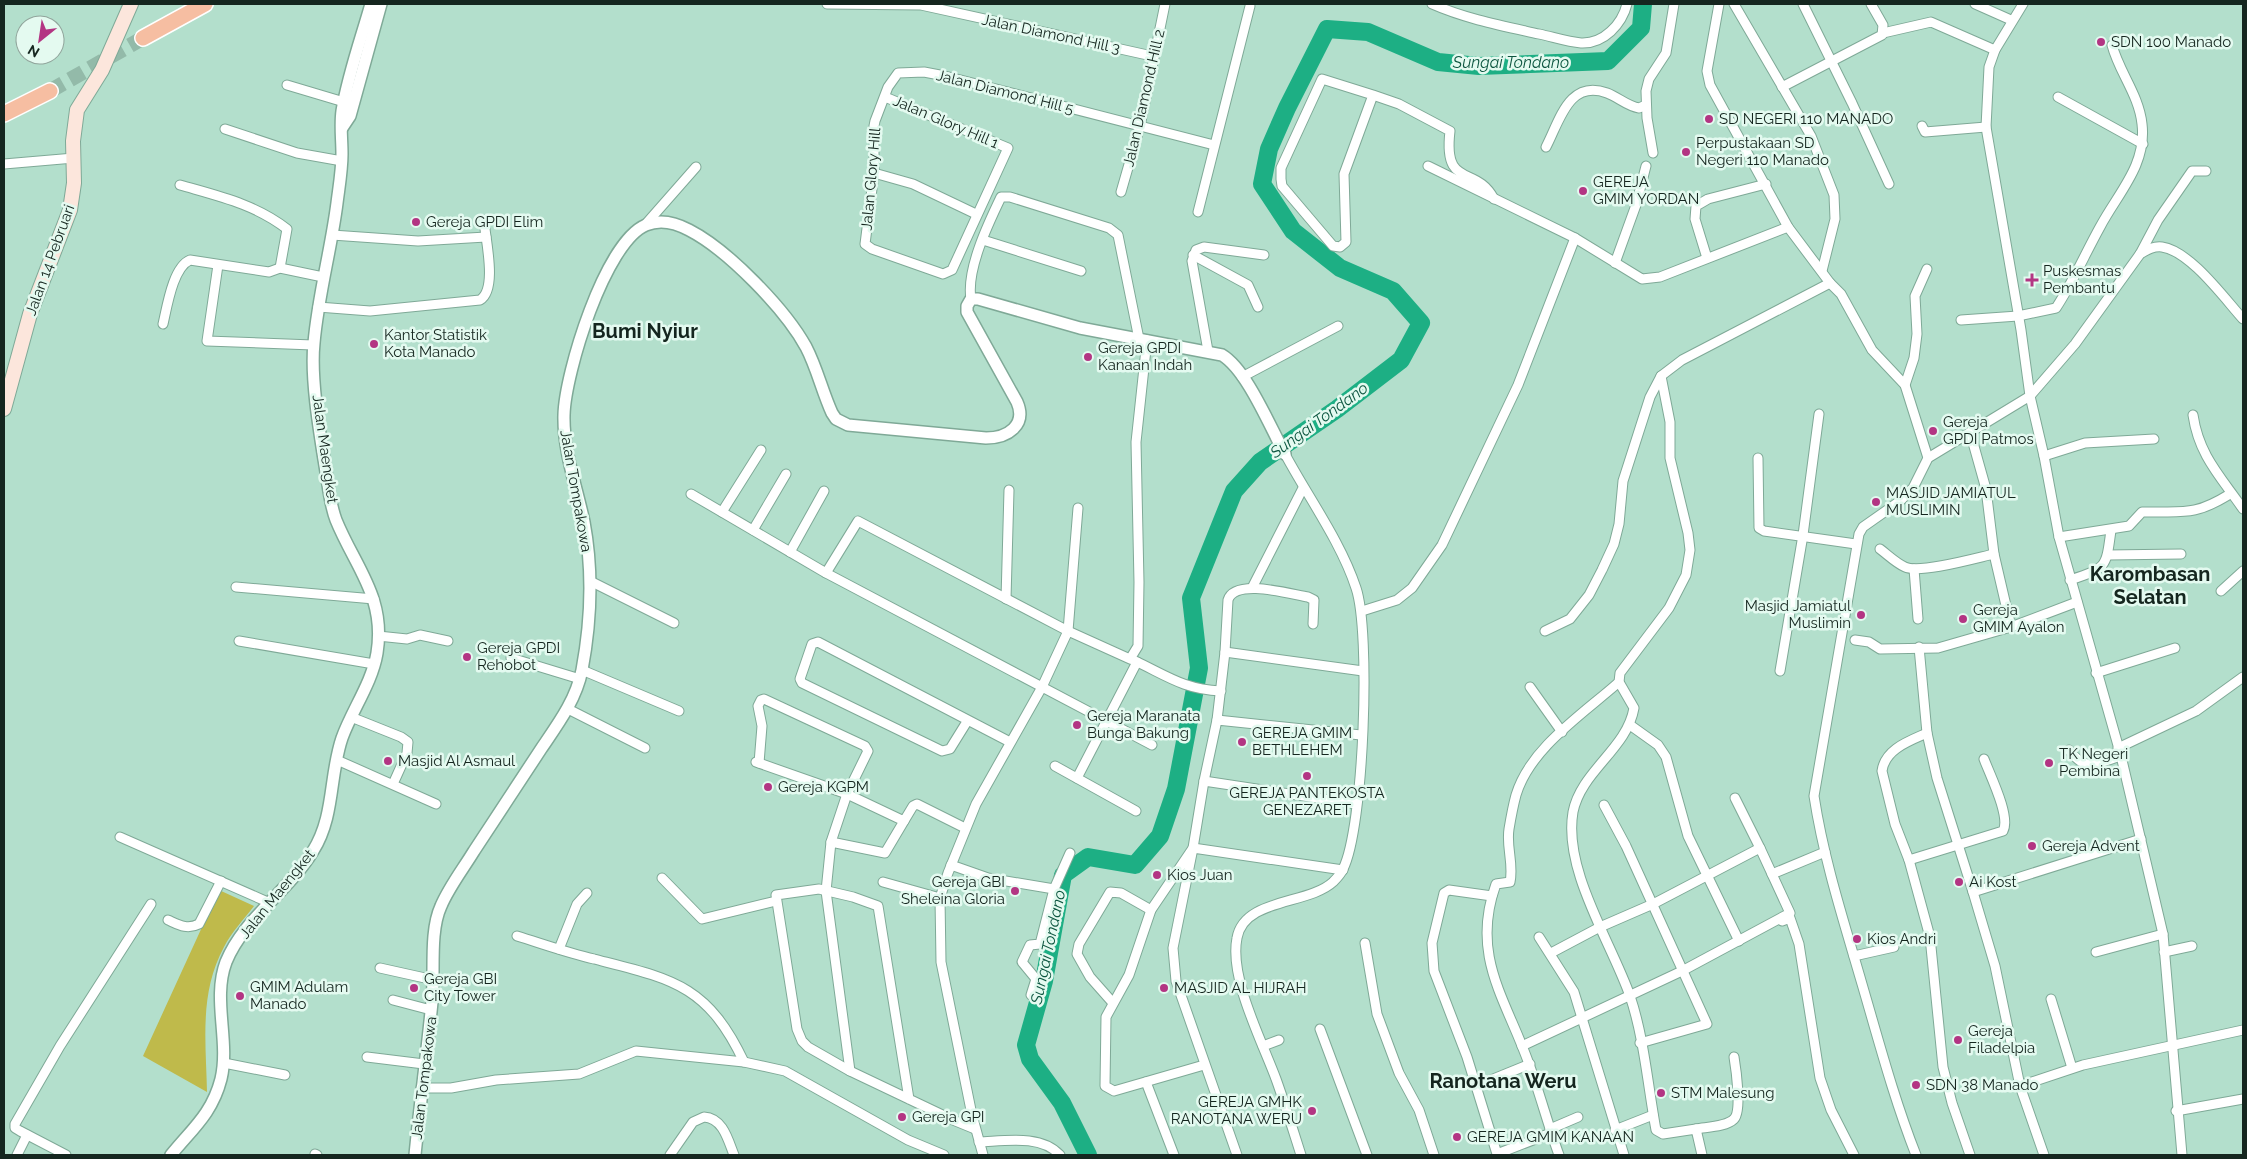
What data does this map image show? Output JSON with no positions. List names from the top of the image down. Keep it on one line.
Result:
{"streets":{"main road":["Jalan 14 Pebruari"],"street":["Jalan Diamond Hill 3","Jalan Diamond Hill 5","Jalan Diamond Hill 2","Jalan Glory Hill 1","Jalan Glory Hill","Jalan Maengket","Jalan Tompakowa"]},"crossings":[["Jalan Diamond Hill 3","Jalan Diamond Hill 2"],["Jalan Diamond Hill 5","Jalan Diamond Hill 2"],["Jalan Diamond Hill 5","Jalan Glory Hill 1"],["Jalan Diamond Hill 5","Jalan Glory Hill"],["Jalan Glory Hill 1","Jalan Glory Hill"]],"districts":["Bumi Nyiur","Karombasan Selatan","Ranotana Weru"],"water":["Sungai Tondano"],"places":{"other":["SDN 100 Manado","SD NEGERI 110 MANADO","Perpustakaan SD Negeri 110 Manado","GEREJA GMIM YORDAN","Gereja GPDI Elim","Kantor Statistik Kota Manado","Gereja GPDI Kanaan Indah","Gereja GPDI Patmos","MASJID JAMIATUL MUSLIMIN","Masjid Jamiatul Muslimin","Gereja GMIM Ayalon","Gereja GPDI Rehobot","Gereja Maranata Bunga Bakung","GEREJA GMIM BETHLEHEM","Masjid Al Asmaul","TK Negeri Pembina","GEREJA PANTEKOSTA GENEZARET","Gereja KGPM","Gereja Advent","Kios Juan","Ai Kost","Gereja GBI Sheleina Gloria","Kios Andri","Gereja GBI City Tower","MASJID AL HIJRAH","GMIM Adulam Manado","Gereja Filadelpia","SDN 38 Manado","STM Malesung","GEREJA GMHK RANOTANA WERU","Gereja GPI","GEREJA GMIM KANAAN"],"health":["Puskesmas Pembantu"]},"north":"bottom left"}
